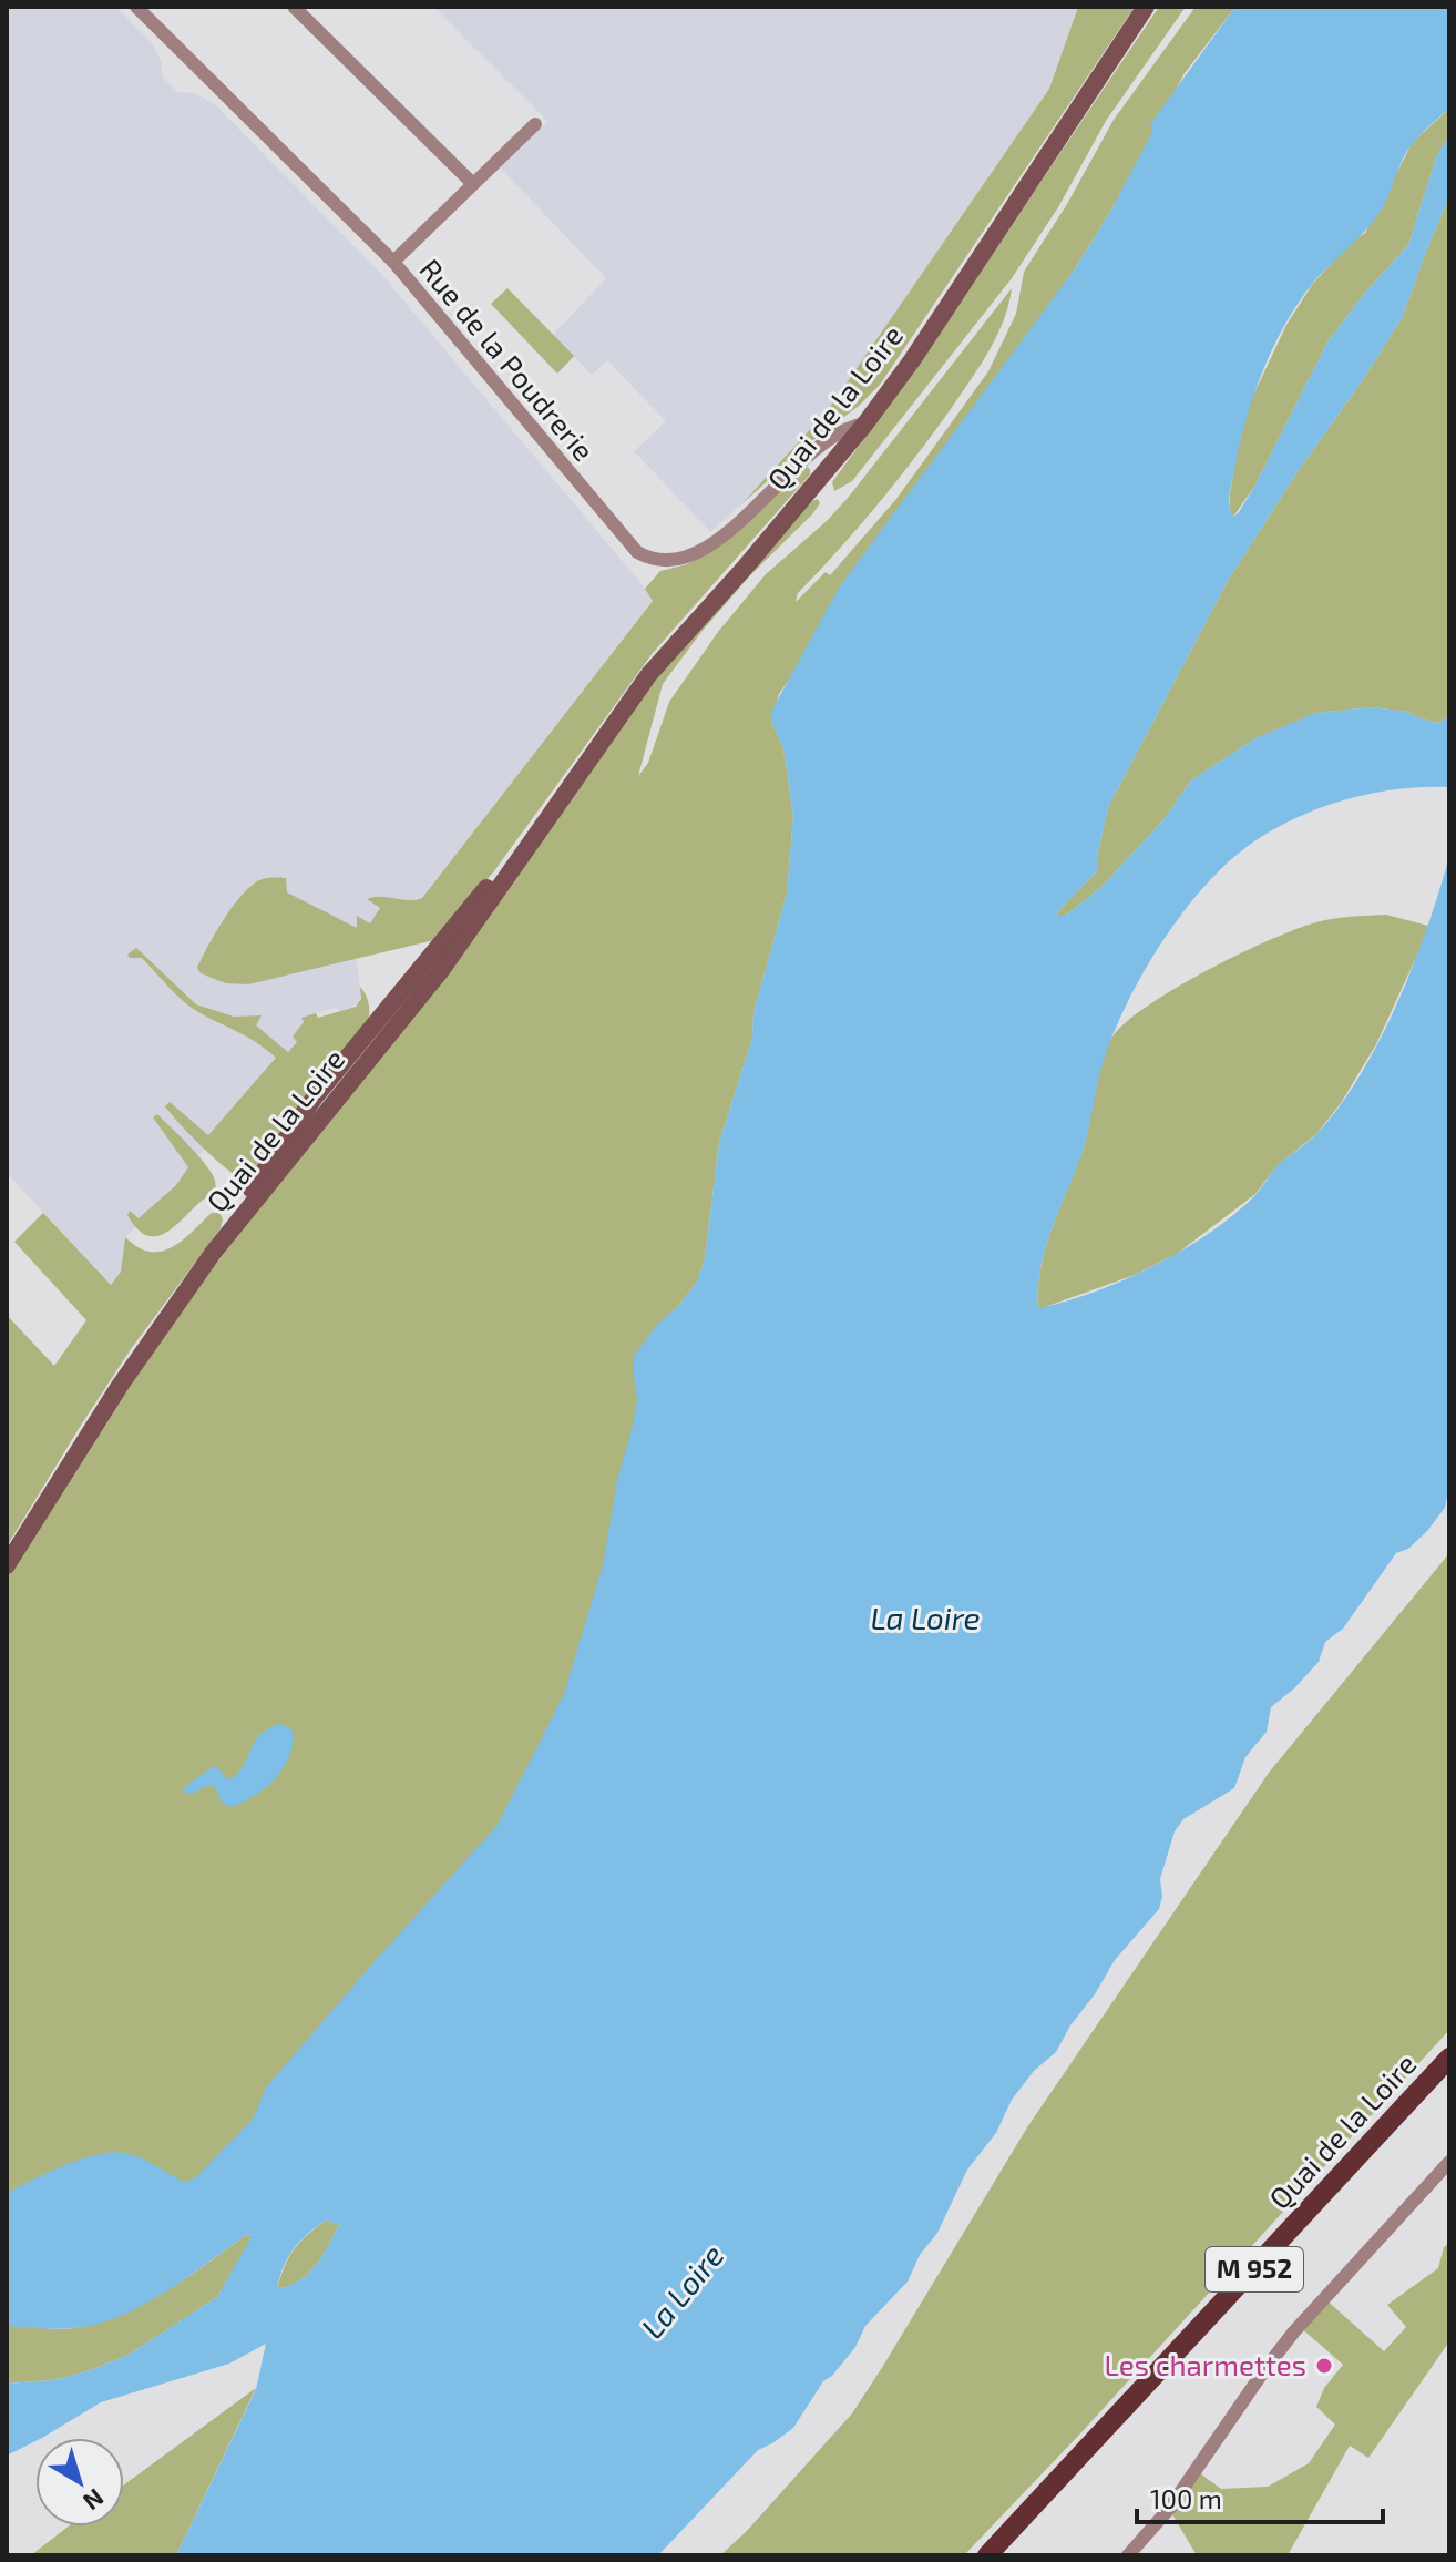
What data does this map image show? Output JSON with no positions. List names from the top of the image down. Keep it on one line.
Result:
{"streets":{"main road":["Quai de la Loire","M 952"],"street":["Rue de la Poudrerie"]},"crossings":[["Rue de la Poudrerie","Quai de la Loire"]],"water":["La Loire"],"places":["Les charmettes"],"scale_bar":"100 m","north":"bottom right"}
